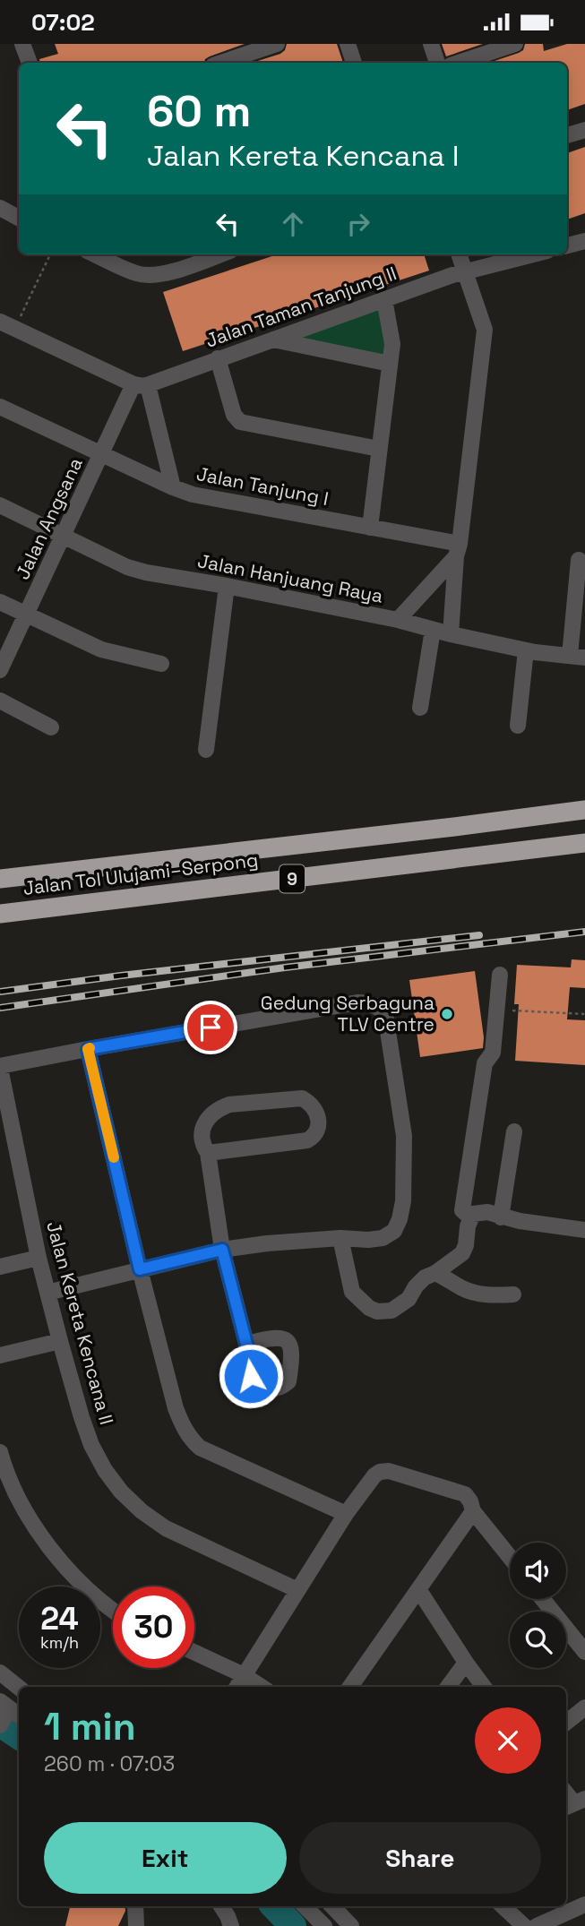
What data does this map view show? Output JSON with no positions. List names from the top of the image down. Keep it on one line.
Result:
{"streets":{"highway":["Jalan Tol Ulujami–Serpong","9"],"street":["Jalan Taman Tanjung II","Jalan Tanjung I","Jalan Angsana","Jalan Hanjuang Raya","Jalan Kereta Kencana II"]},"crossings":[["Jalan Taman Tanjung II","Jalan Angsana"],["Jalan Tanjung I","Jalan Angsana"],["Jalan Angsana","Jalan Hanjuang Raya"]],"places":["Gedung Serbaguna TLV Centre"],"page":{"status":"07:02","turn":["60 m","Jalan Kereta Kencana I"],"speed":"24 km/h","limit":"30","heading":["1 min","260 m · 07:03"],"buttons":["Exit","Share"]}}
